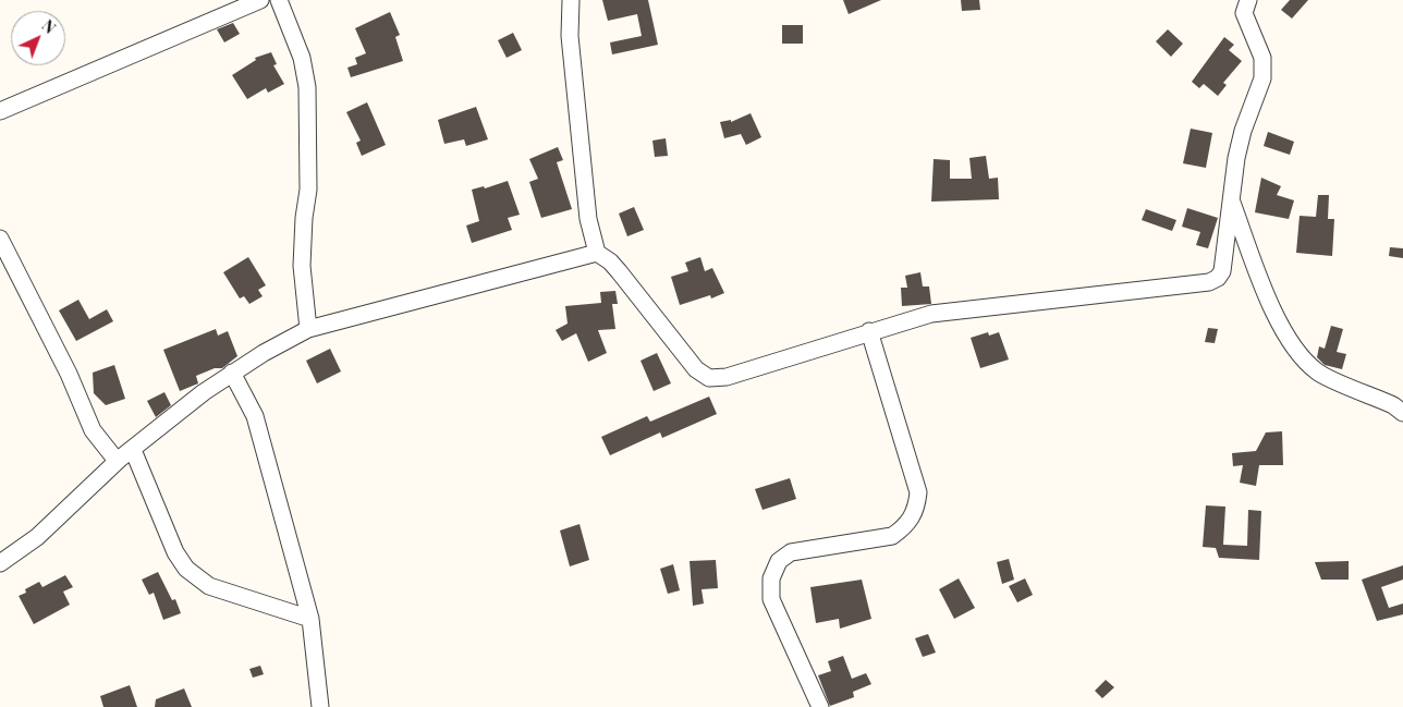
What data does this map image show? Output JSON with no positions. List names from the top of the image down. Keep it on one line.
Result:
{"north":"top right"}
